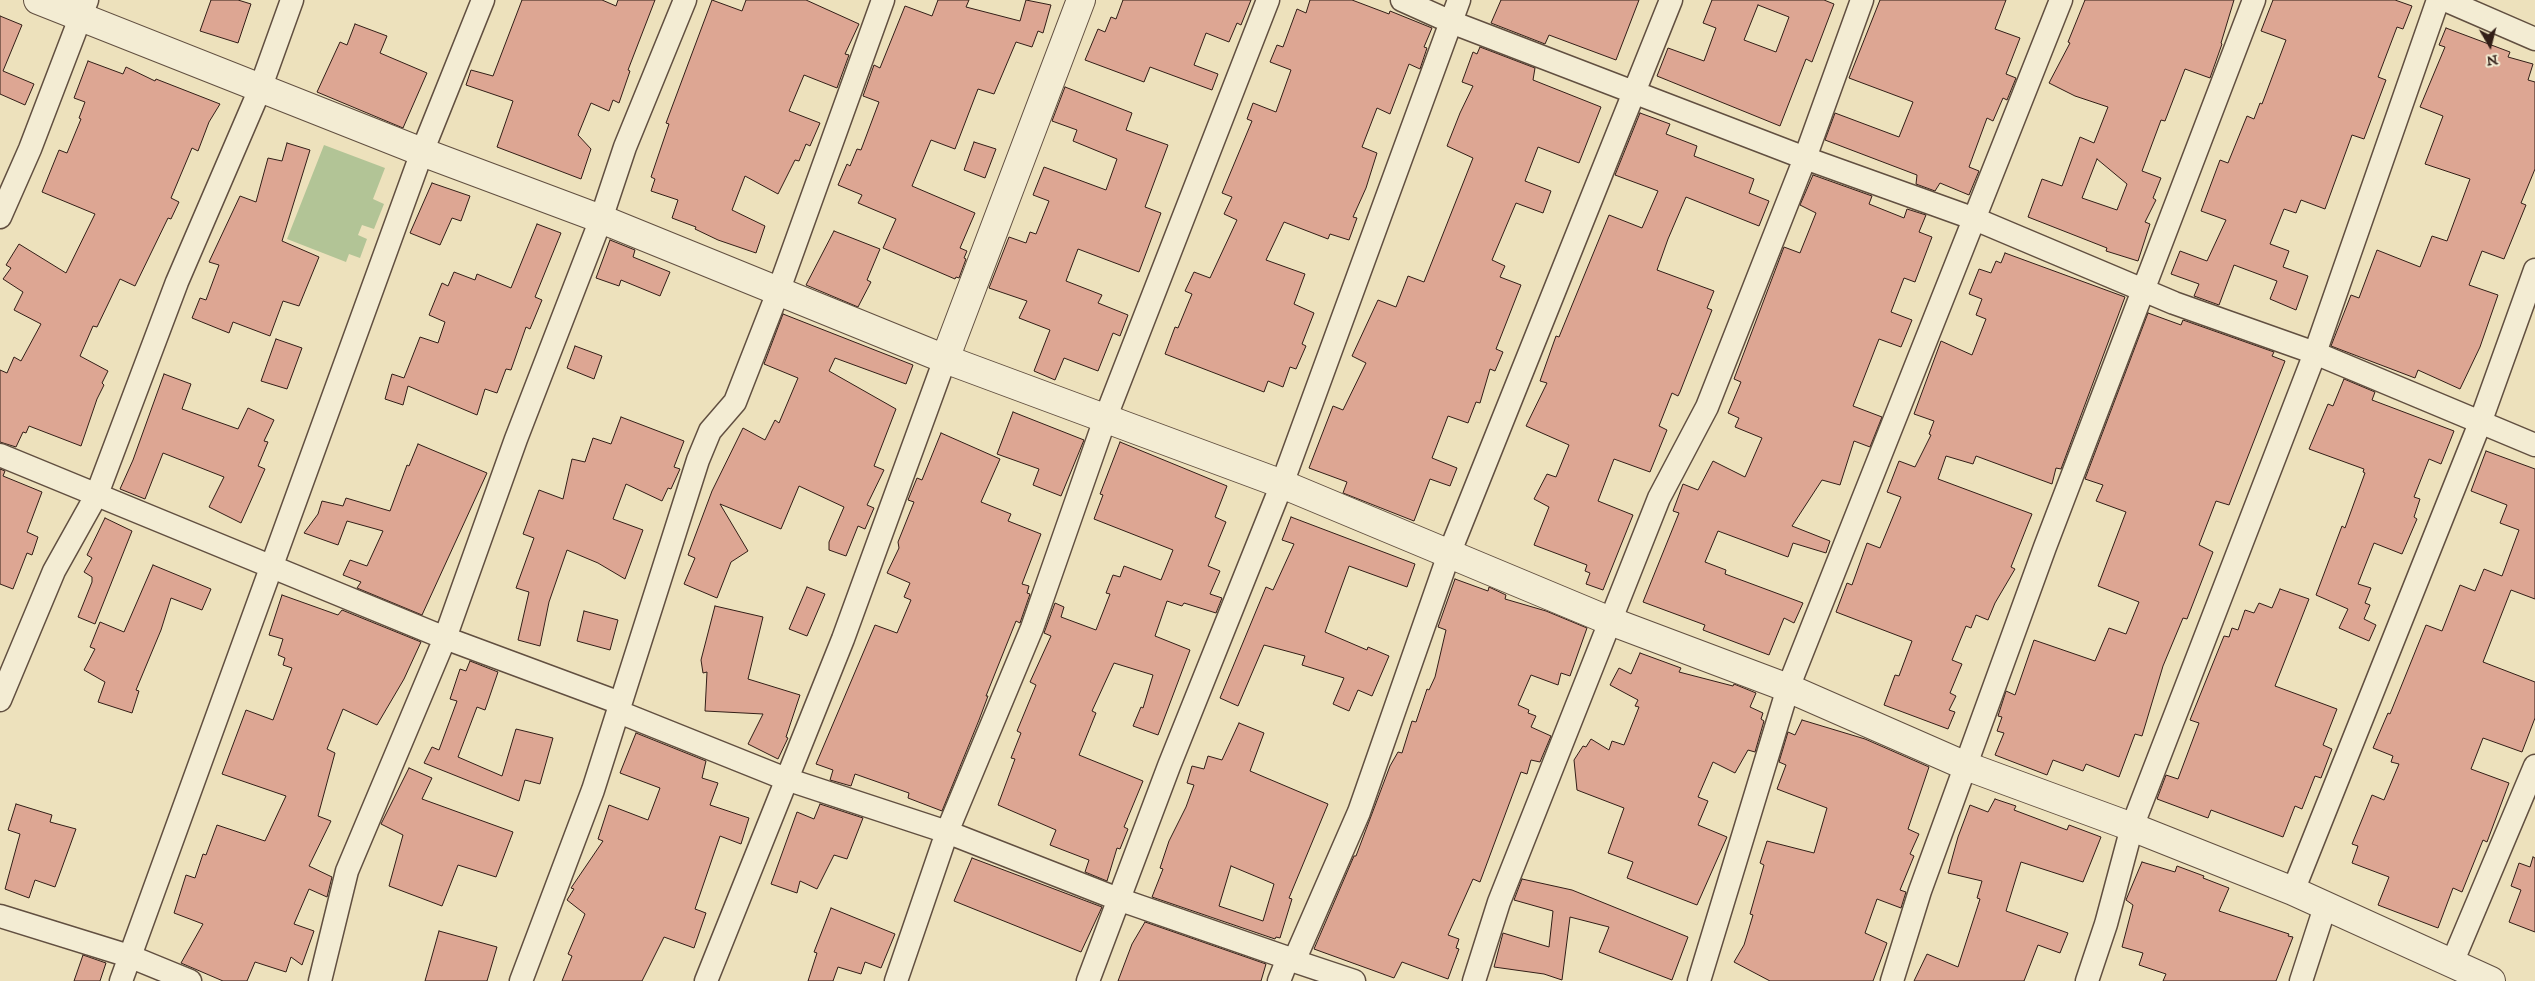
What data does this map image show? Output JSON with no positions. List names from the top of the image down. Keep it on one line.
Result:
{"north":"bottom"}
